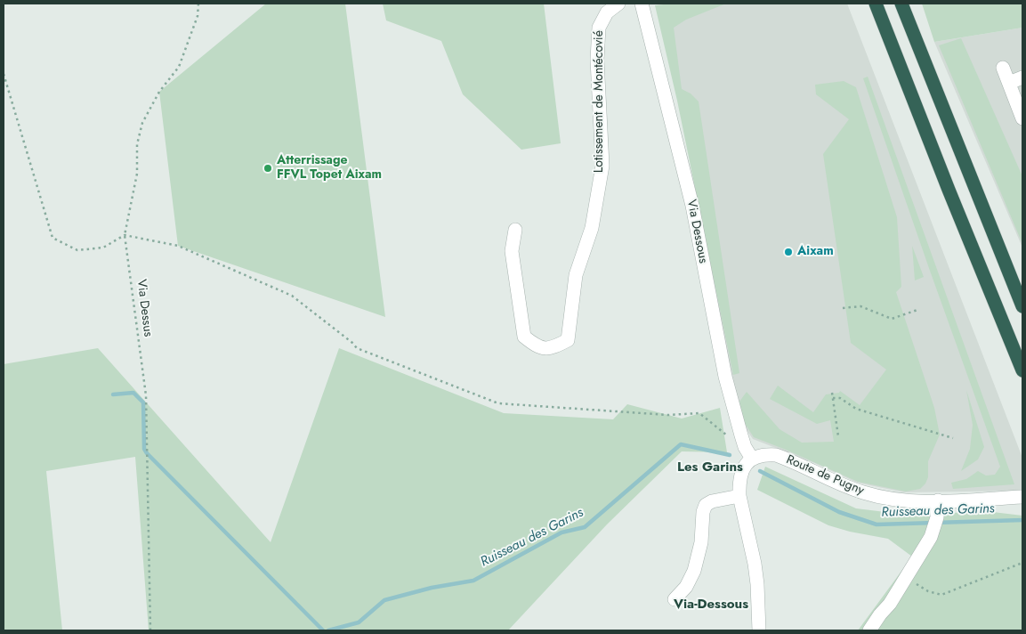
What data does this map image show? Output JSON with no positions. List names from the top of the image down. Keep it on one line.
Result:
{"streets":{"street":["Lotissement de Montécovié","Via Dessous","Route de Pugny"],"path":["Via Dessus"]},"crossings":[["Via Dessous","Route de Pugny"]],"districts":["Les Garins","Via-Dessous"],"water":["Ruisseau des Garins"],"places":["Atterrissage FFVL Topet Aixam","Aixam"]}
